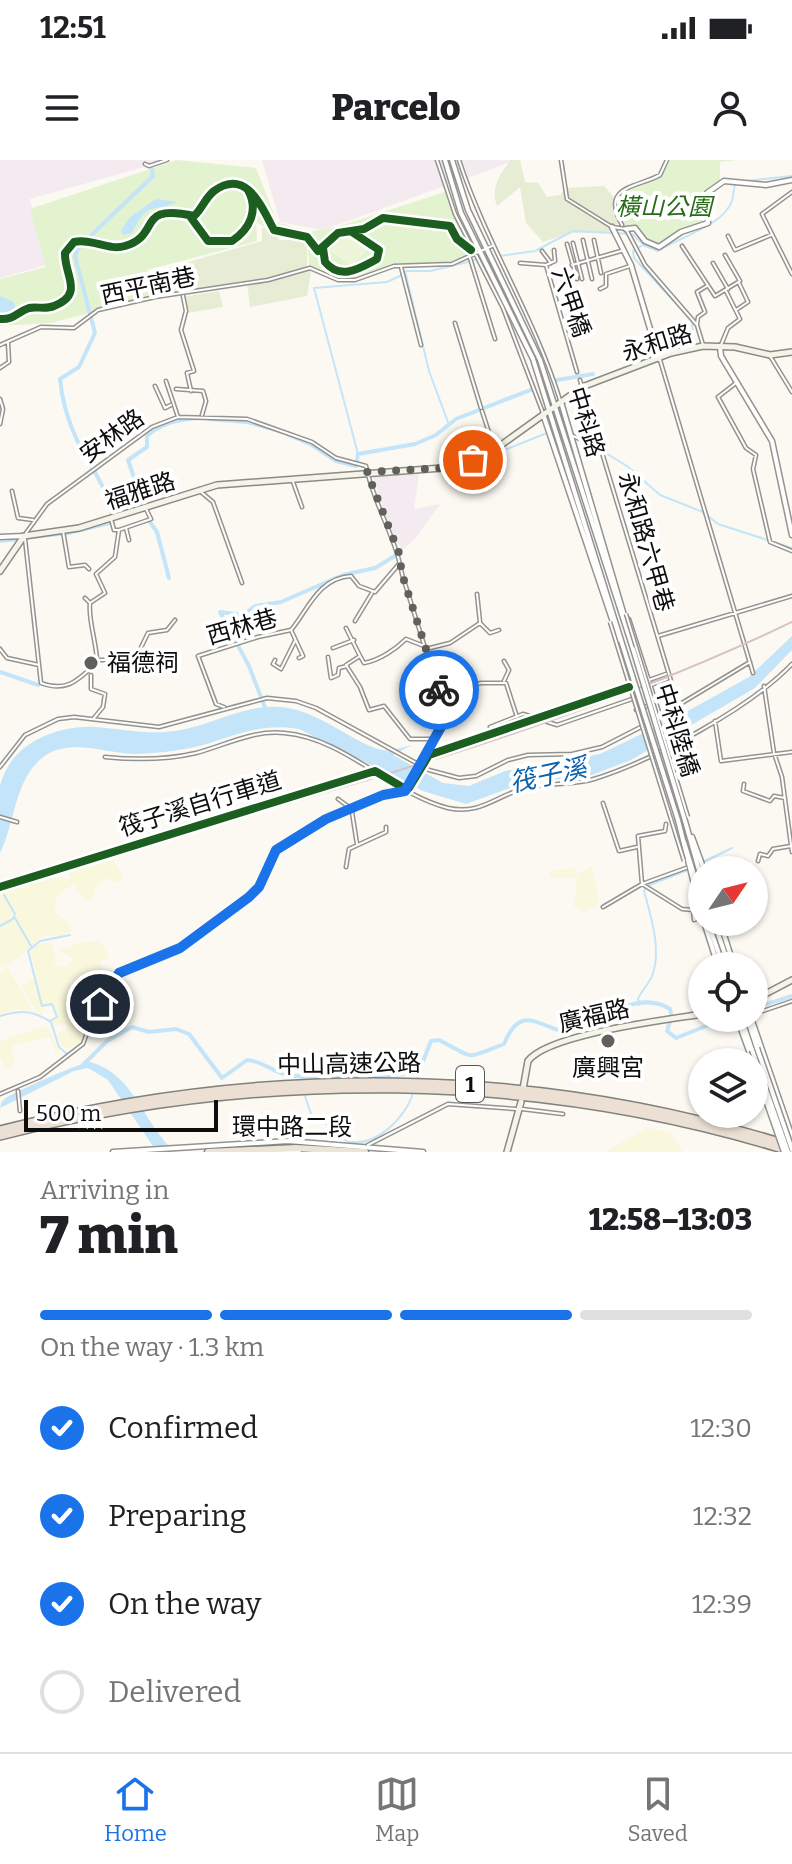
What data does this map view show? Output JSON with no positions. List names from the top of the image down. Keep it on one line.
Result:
{"streets":{"highway":["中山高速公路","1"],"main road":["永和路","安林路","福雅路","廣福路"],"street":["西平南巷","六甲橋","中科路","永和路六甲巷","西林巷","中科陸橋","環中路二段"],"cycle path":["筏子溪自行車道"]},"crossings":[["永和路","中科路"],["永和路","福雅路"],["永和路","永和路六甲巷"],["中科路","福雅路"],["中科路","中科陸橋"],["安林路","福雅路"]],"water":["筏子溪"],"parks":["橫山公園"],"places":["福德祠","廣興宮"],"scale_bar":"500 m","north":"top right","page":{"status":"12:51","header":"Parcelo","scale":"500 m","heading":["7 min","Arriving in","12:58–13:03"],"bar":"On the way · 1.3 km","list":[["Confirmed","12:30"],["Preparing","12:32"],["On the way","12:39"],"Delivered"],"tabs":["Home","Map","Saved"]}}
